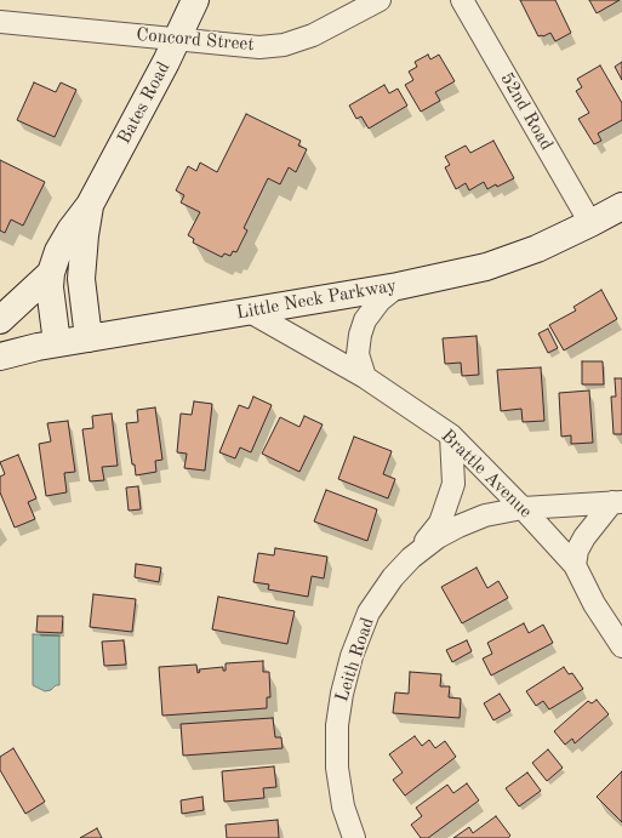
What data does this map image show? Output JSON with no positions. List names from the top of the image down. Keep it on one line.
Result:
{"streets":{"main road":["Bates Road","Little Neck Parkway"],"street":["Concord Street","52nd Road","Brattle Avenue","Leith Road"]},"crossings":[["Concord Street","Bates Road"],["Bates Road","Little Neck Parkway"],["52nd Road","Little Neck Parkway"],["Little Neck Parkway","Brattle Avenue"],["Brattle Avenue","Leith Road"]]}
